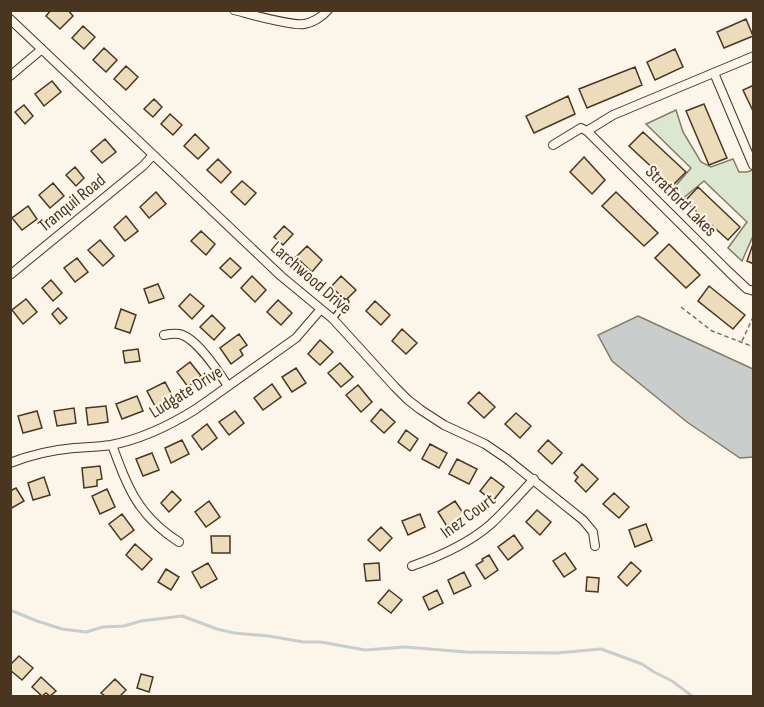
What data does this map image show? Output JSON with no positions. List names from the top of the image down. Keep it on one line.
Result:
{"streets":{"street":["Stratford Lakes","Tranquil Road","Larchwood Drive","Ludgate Drive","Inez Court"]},"crossings":[["Tranquil Road","Larchwood Drive"],["Larchwood Drive","Ludgate Drive"],["Larchwood Drive","Inez Court"]]}
